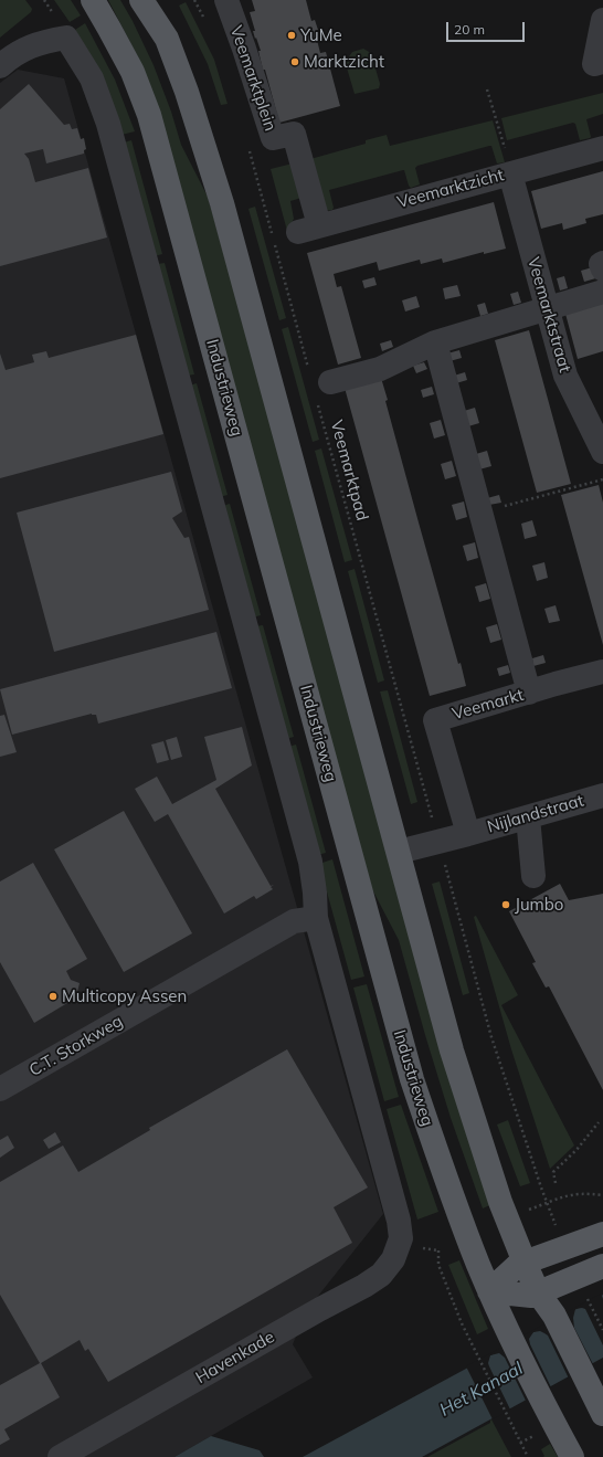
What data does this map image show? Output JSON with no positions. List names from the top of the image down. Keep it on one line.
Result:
{"streets":{"main road":["Industrieweg"],"street":["Veemarktplein","Veemarktzicht","Veemarktstraat","Veemarkt","Nijlandstraat","C.T. Storkweg","Havenkade"],"path":["Veemarktpad"]},"crossings":[["Veemarktplein","Veemarktzicht"],["Veemarktzicht","Veemarktstraat"],["Veemarktpad","Nijlandstraat"],["Veemarkt","Nijlandstraat"],["C.T. Storkweg","Havenkade"]],"water":["Het Kanaal"],"places":["YuMe","Marktzicht","Jumbo","Multicopy Assen"],"scale_bar":"20 m"}
